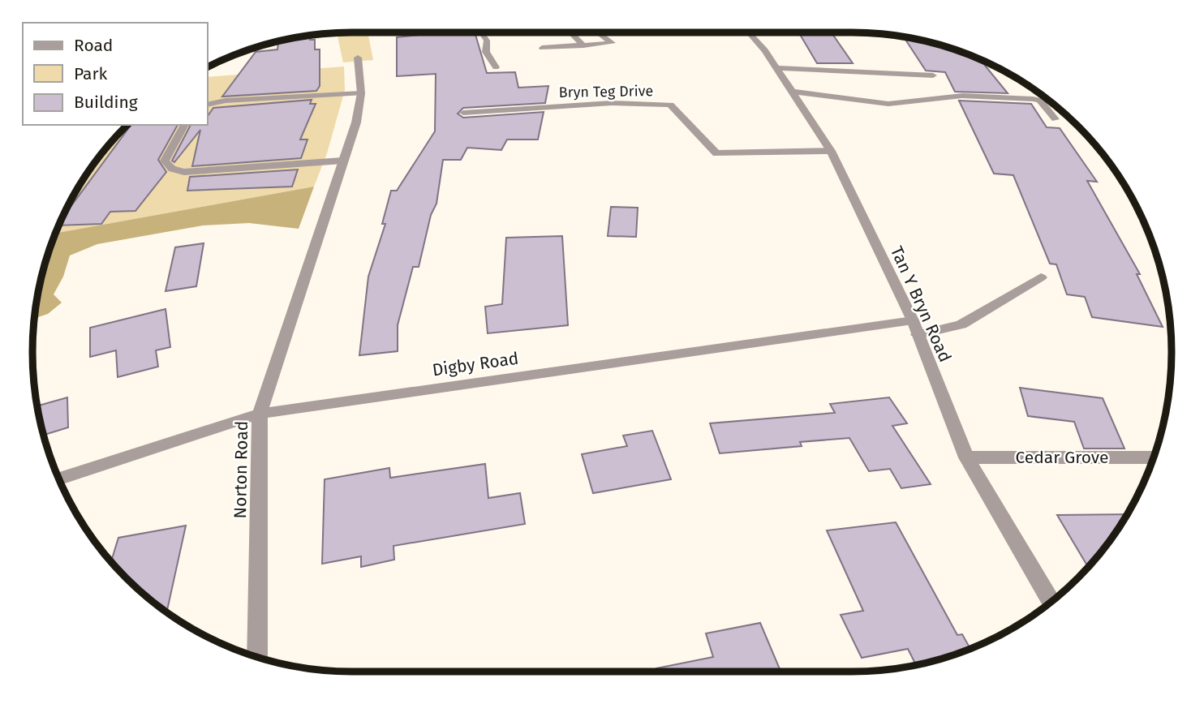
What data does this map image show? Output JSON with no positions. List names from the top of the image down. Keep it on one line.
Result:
{"streets":{"street":["Bryn Teg Drive","Tan Y Bryn Road","Digby Road","Cedar Grove","Norton Road"]},"crossings":[["Bryn Teg Drive","Tan Y Bryn Road"],["Tan Y Bryn Road","Digby Road"],["Tan Y Bryn Road","Cedar Grove"],["Digby Road","Norton Road"]],"legend":["Road","Park","Building"]}
